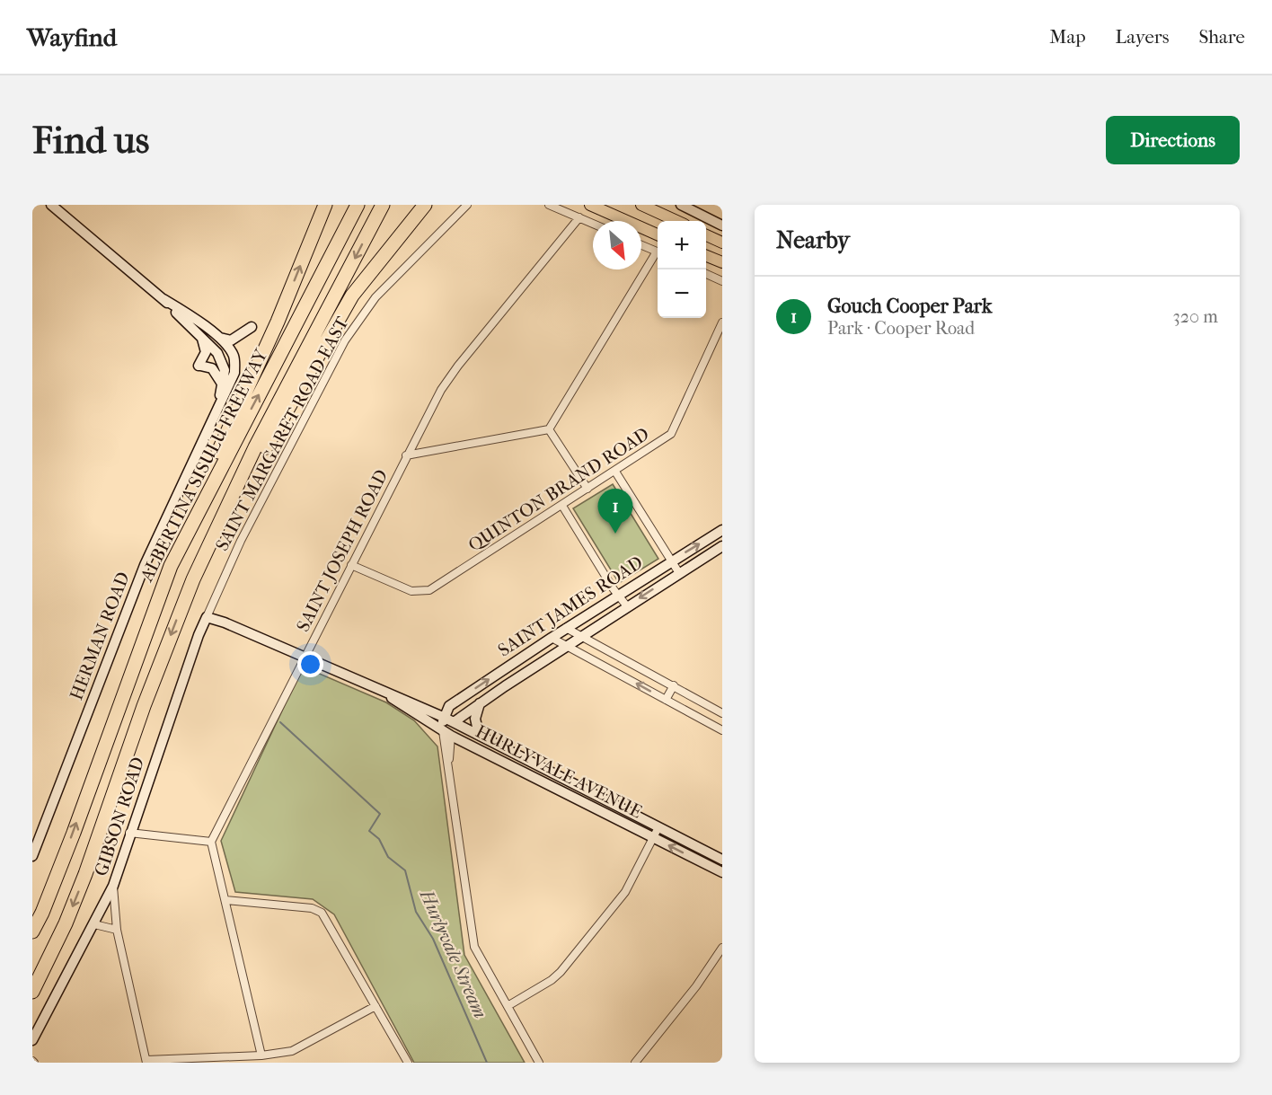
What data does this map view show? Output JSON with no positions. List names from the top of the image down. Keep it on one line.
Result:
{"streets":{"highway":["ALBERTINA SISULU FREEWAY"],"street":["SAINT MARGARET ROAD EAST","QUINTON BRAND ROAD","SAINT JOSEPH ROAD","SAINT JAMES ROAD","HERMAN ROAD","HURLYVALE AVENUE","GIBSON ROAD"]},"crossings":[["SAINT MARGARET ROAD EAST","HURLYVALE AVENUE"],["SAINT MARGARET ROAD EAST","GIBSON ROAD"],["QUINTON BRAND ROAD","SAINT JOSEPH ROAD"],["SAINT JOSEPH ROAD","HURLYVALE AVENUE"],["SAINT JAMES ROAD","HURLYVALE AVENUE"],["HURLYVALE AVENUE","GIBSON ROAD"]],"water":["Hurlyvale Stream"],"north":"bottom right","page":{"header":"Wayfind","nav":["Map","Layers","Share"],"buttons":"Directions","title":"Find us","heading":"Nearby","map_buttons":["+","−"],"list":[{"mark":"1","name":"Gouch Cooper Park","note":"Park · Cooper Road","value":"320 m"}],"pins":"1"}}
